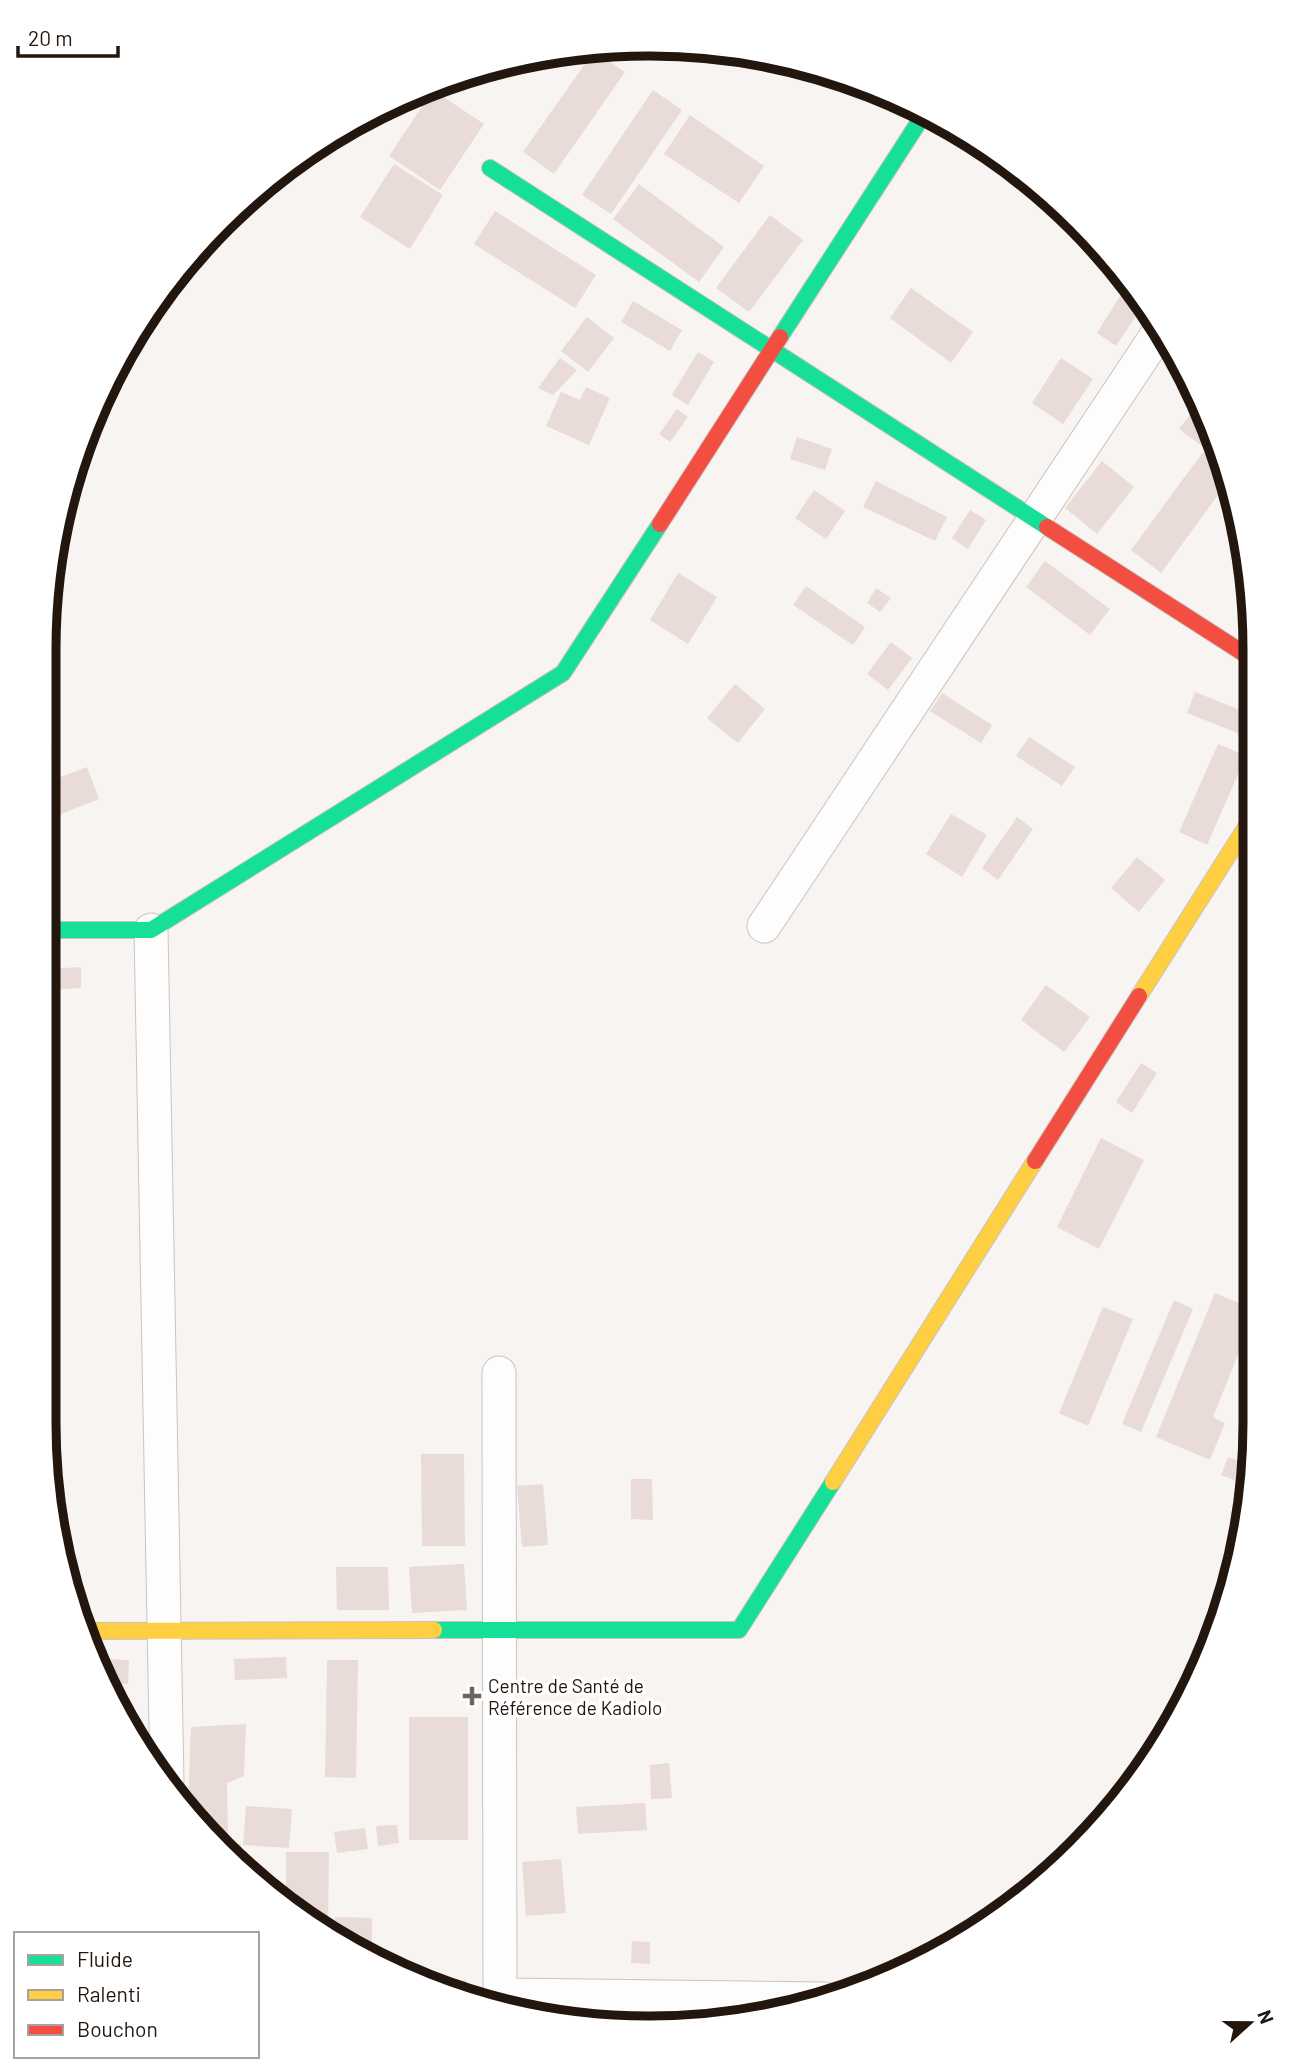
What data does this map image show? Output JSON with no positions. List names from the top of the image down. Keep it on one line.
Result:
{"places":{"health":["Centre de Santé de Référence de Kadiolo"]},"legend":["Fluide","Ralenti","Bouchon"],"scale_bar":"20 m","north":"right"}
